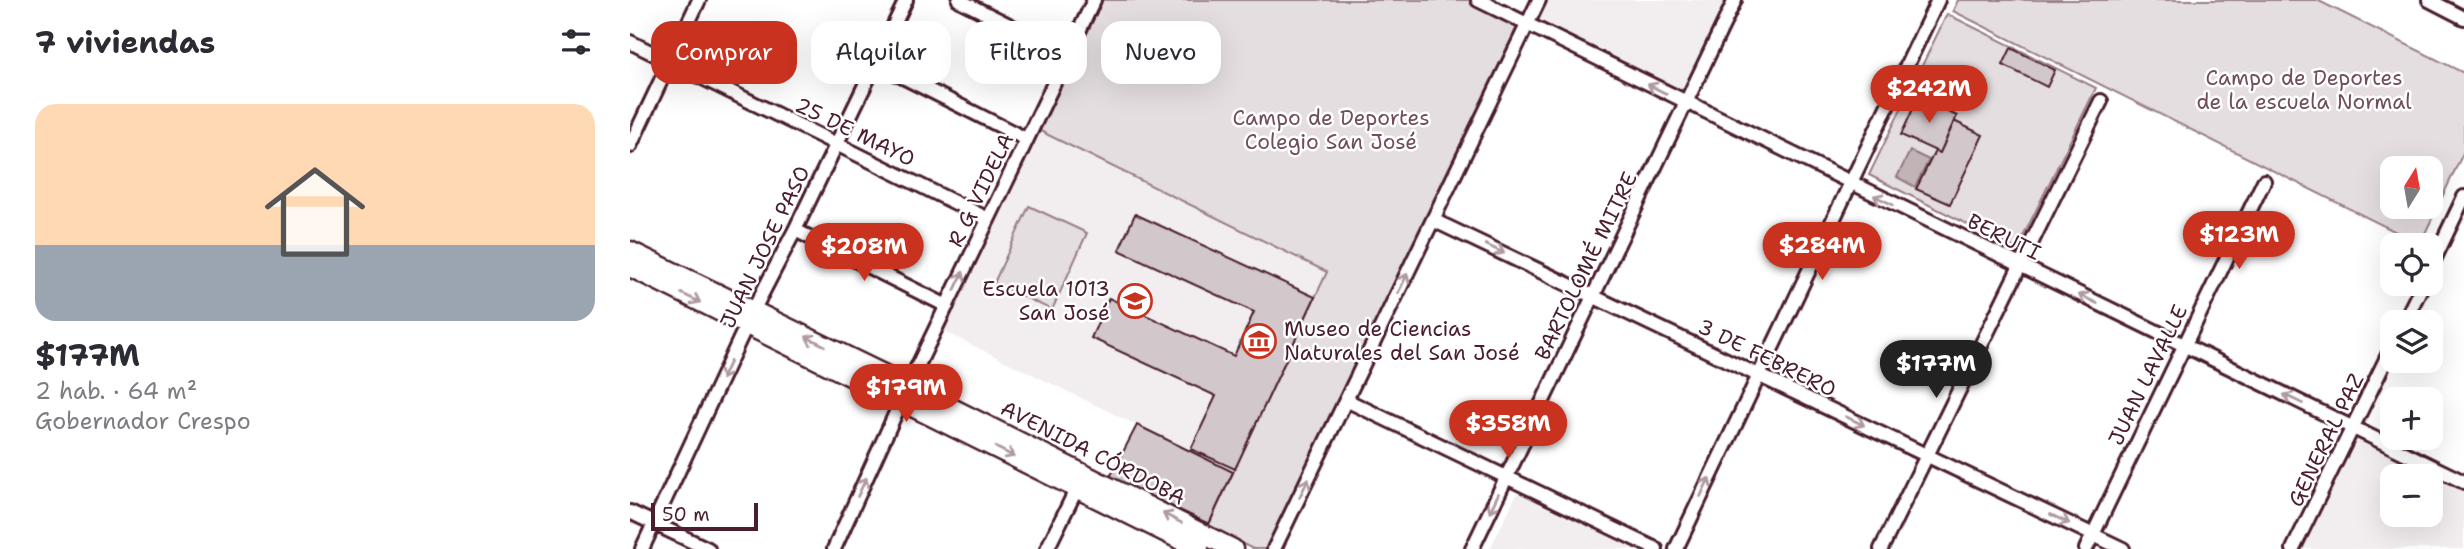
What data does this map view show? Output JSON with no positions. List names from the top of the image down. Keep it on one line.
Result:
{"streets":{"main road":["AVENIDA CÓRDOBA"],"street":["25 DE MAYO","R G VIDELA","BERUTI","JUAN JOSE PASO","BARTOLOMÉ MITRE","3 DE FEBRERO","JUAN LAVALLE","GENERAL PAZ"]},"crossings":[["25 DE MAYO","R G VIDELA"],["25 DE MAYO","JUAN JOSE PASO"],["R G VIDELA","AVENIDA CÓRDOBA"],["BERUTI","BARTOLOMÉ MITRE"],["BERUTI","JUAN LAVALLE"],["BERUTI","GENERAL PAZ"],["JUAN JOSE PASO","AVENIDA CÓRDOBA"],["BARTOLOMÉ MITRE","3 DE FEBRERO"],["3 DE FEBRERO","JUAN LAVALLE"]],"one_way":["R G VIDELA","BERUTI","JUAN JOSE PASO","3 DE FEBRERO"],"parks":["Campo de Deportes de la escuela Normal","Campo de Deportes Colegio San José"],"places":{"school or university":["Escuela 1013 San José"],"museum":["Museo de Ciencias Naturales del San José"]},"scale_bar":"50 m","north":"top","page":{"heading":"7 viviendas","chip":["Comprar","Alquilar","Filtros","Nuevo"],"price":["$242M","$123M","$284M","$208M","$177M","$179M","$358M"],"list":[{"name":"$177M","note":"2 hab. · 64 m² · Gobernador Crespo"}],"map_buttons":["+","−"],"scale":"50 m"}}
